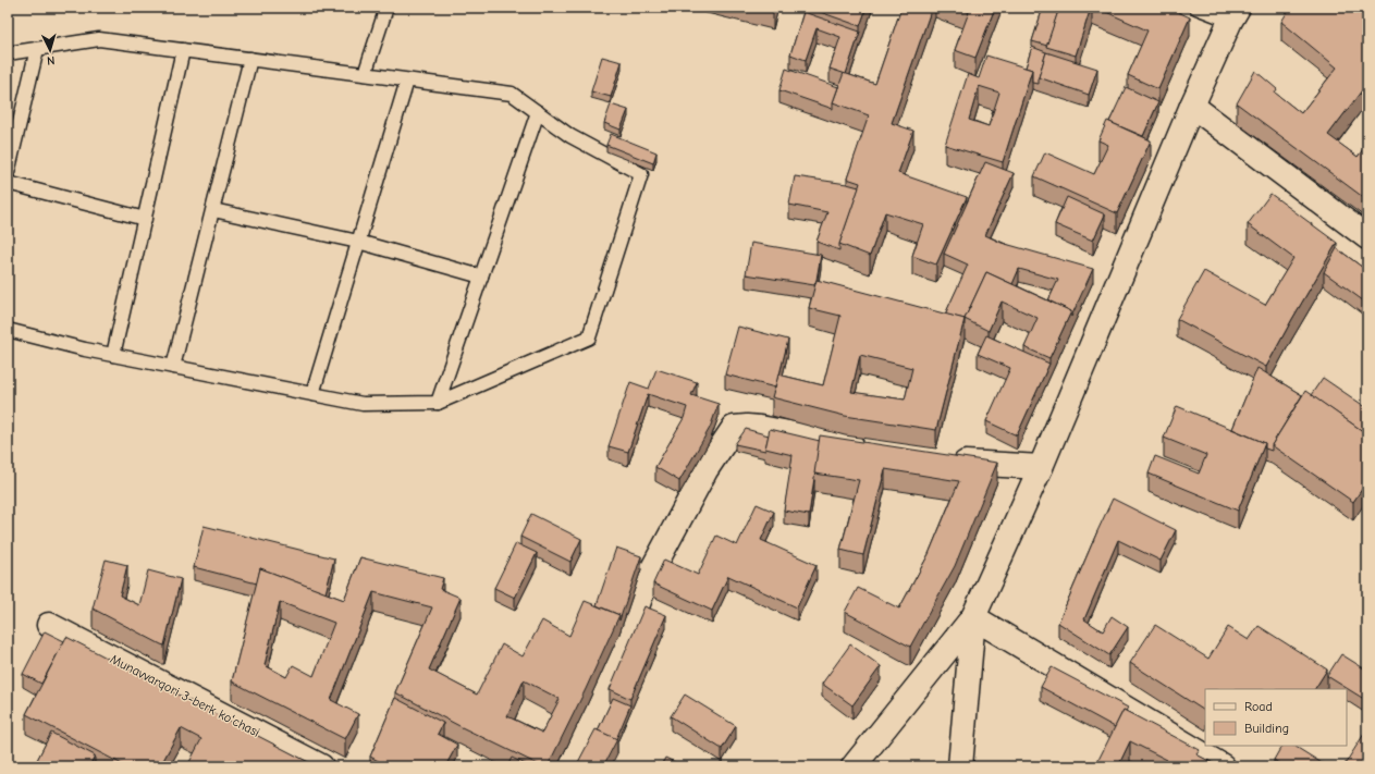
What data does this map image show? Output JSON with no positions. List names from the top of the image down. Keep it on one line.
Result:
{"streets":{"street":["Munavvarqori 3-berk koʻchasi"]},"legend":["Road","Building"],"north":"bottom"}
